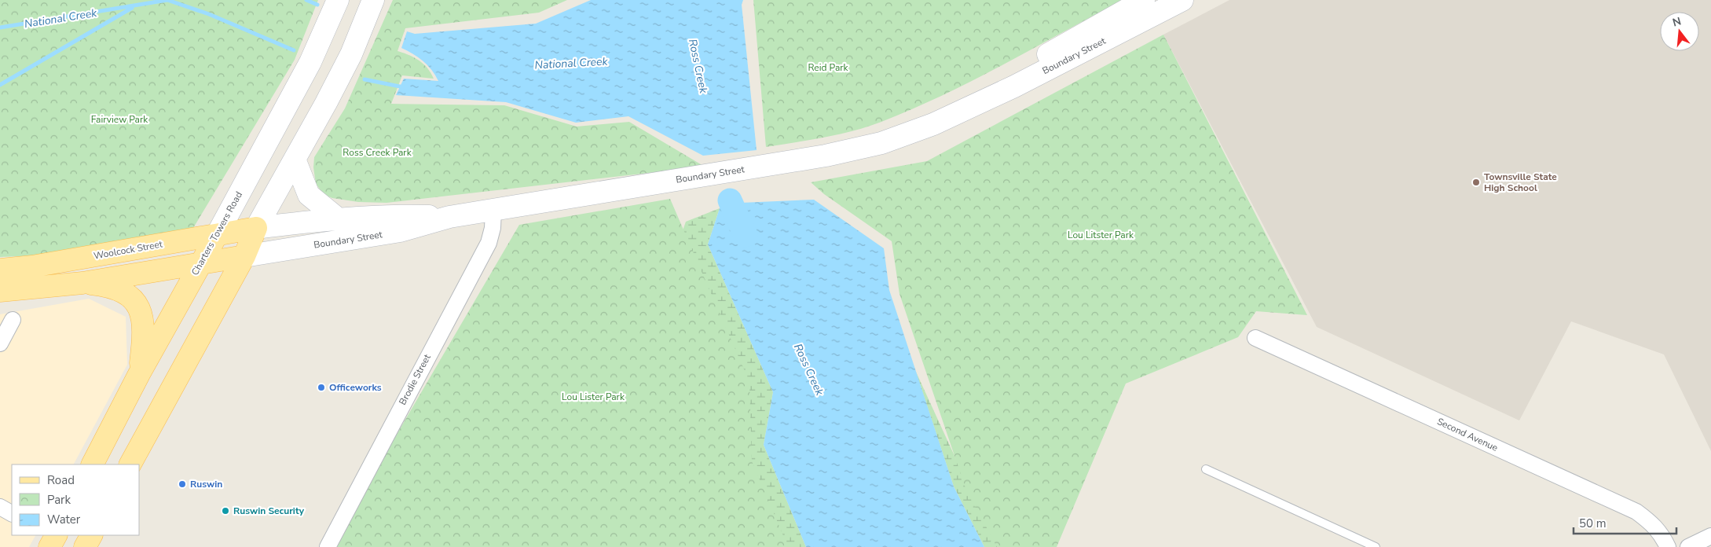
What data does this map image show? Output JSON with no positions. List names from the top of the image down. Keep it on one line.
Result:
{"streets":{"main road":["Boundary Street","Charters Towers Road","Woolcock Street"],"street":["Brodie Street","Second Avenue"]},"crossings":[["Boundary Street","Woolcock Street"],["Boundary Street","Brodie Street"],["Charters Towers Road","Woolcock Street"]],"water":["National Creek","Ross Creek"],"parks":["Reid Park","Fairview Park","Ross Creek Park","Lou Litster Park","Lou Lister Park"],"places":["Townsville State High School","Officeworks","Ruswin","Ruswin Security"],"legend":["Road","Park","Water"],"scale_bar":"50 m","north":"top"}
